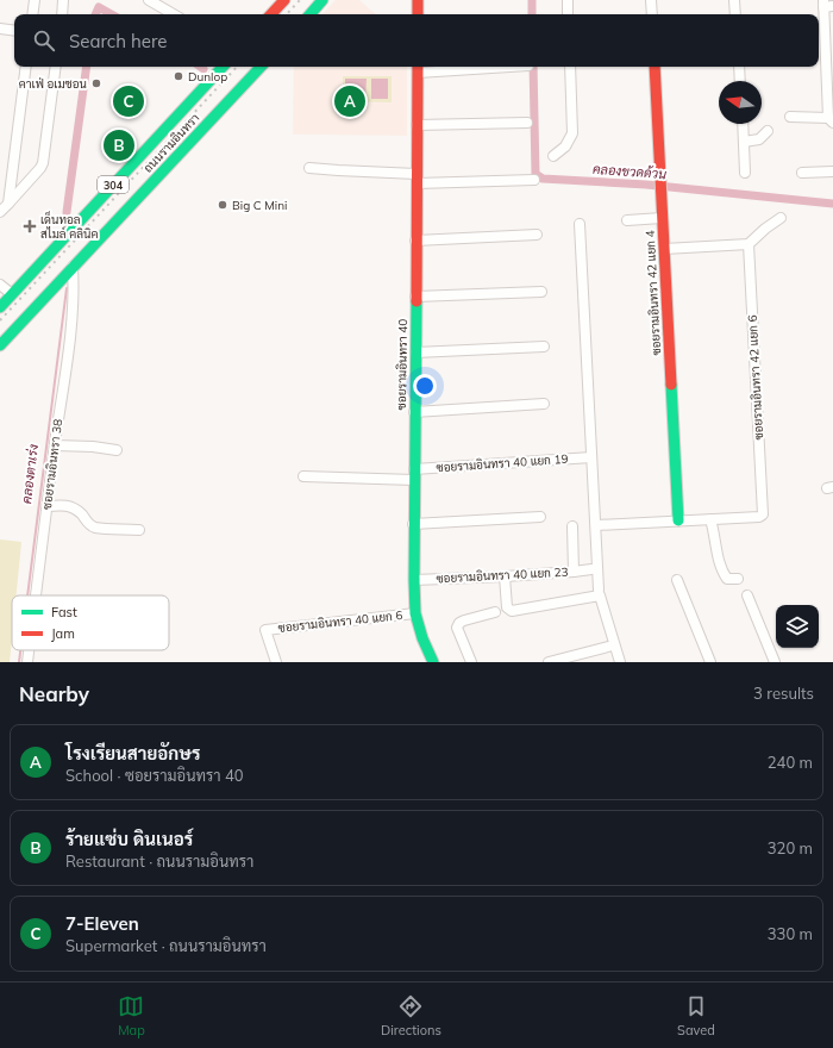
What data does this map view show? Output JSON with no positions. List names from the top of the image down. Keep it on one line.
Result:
{"streets":{"street":["ถนนรามอินทรา","304","ซอยรามอินทรา 42 แยก 4","ซอยรามอินทรา 40","ซอยรามอินทรา 42 แยก 6","ซอยรามอินทรา 40 แยก 19","ซอยรามอินทรา 38","ซอยรามอินทรา 40 แยก 23","ซอยรามอินทรา 40 แยก 6"]},"crossings":[["ถนนรามอินทรา","ซอยรามอินทรา 38"],["ซอยรามอินทรา 40","ซอยรามอินทรา 40 แยก 19"],["ซอยรามอินทรา 40","ซอยรามอินทรา 40 แยก 23"],["ซอยรามอินทรา 40","ซอยรามอินทรา 40 แยก 6"]],"water":["คลองขวดด้วน","คลองตาเร่ง"],"places":{"other":["Dunlop","คาเฟ่ อเมซอน","Big C Mini"],"health":["เด็นทอล สไมล์ คลินิค"]},"legend":["Fast","Jam"],"north":"left","page":{"search":"Search here","pins":["A","C","B"],"heading":["Nearby","3 results"],"list":[{"mark":"A","name":"โรงเรียนสายอักษร","note":"School · ซอยรามอินทรา 40","value":"240 m"},{"mark":"B","name":"ร้ายแซ่บ ดินเนอร์","note":"Restaurant · ถนนรามอินทรา","value":"320 m"},{"mark":"C","name":"7-Eleven","note":"Supermarket · ถนนรามอินทรา","value":"330 m"}],"nav":["Map","Directions","Saved"]}}
